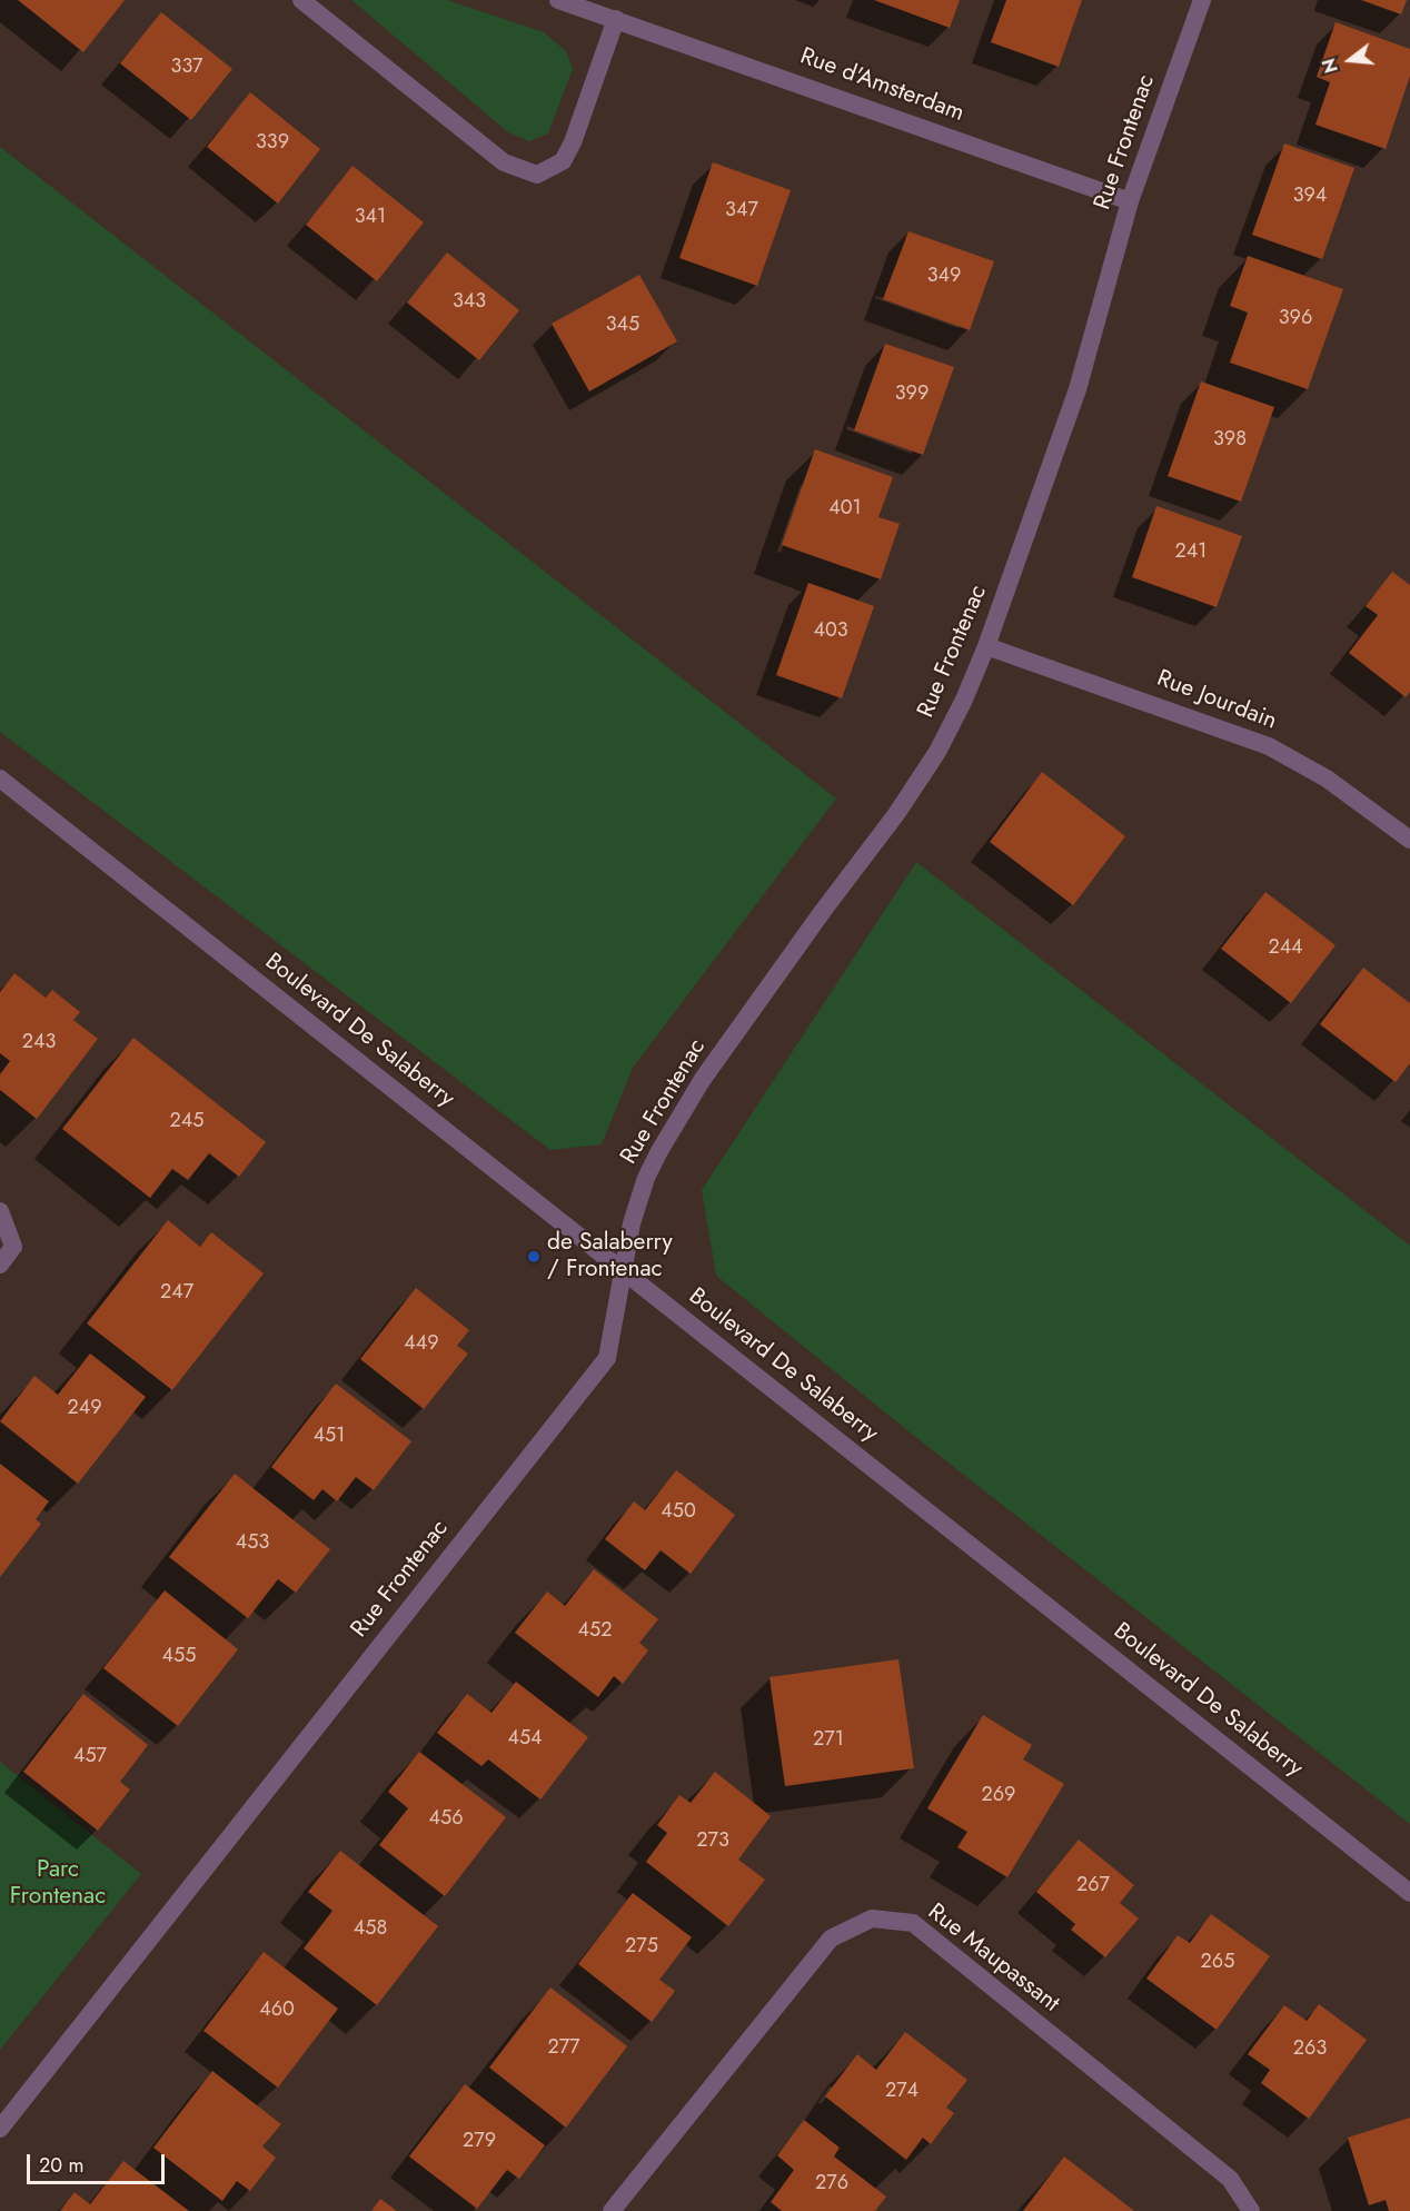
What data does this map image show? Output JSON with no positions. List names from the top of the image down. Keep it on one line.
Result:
{"streets":{"street":["Rue d'Amsterdam","Rue Frontenac","Rue Jourdain","Boulevard De Salaberry","Rue Maupassant"]},"crossings":[["Rue d'Amsterdam","Rue Frontenac"],["Rue Frontenac","Rue Jourdain"],["Rue Frontenac","Boulevard De Salaberry"]],"parks":["Parc Frontenac"],"places":["de Salaberry / Frontenac"],"house_numbers":["337","339","394","347","341","349","343","396","345","399","398","401","241","403","244","243","245","247","449","249","451","450","453","452","455","454","271","457","269","456","273","267","458","275","265","460","277","263","274","279","276"],"scale_bar":"20 m","north":"left"}
